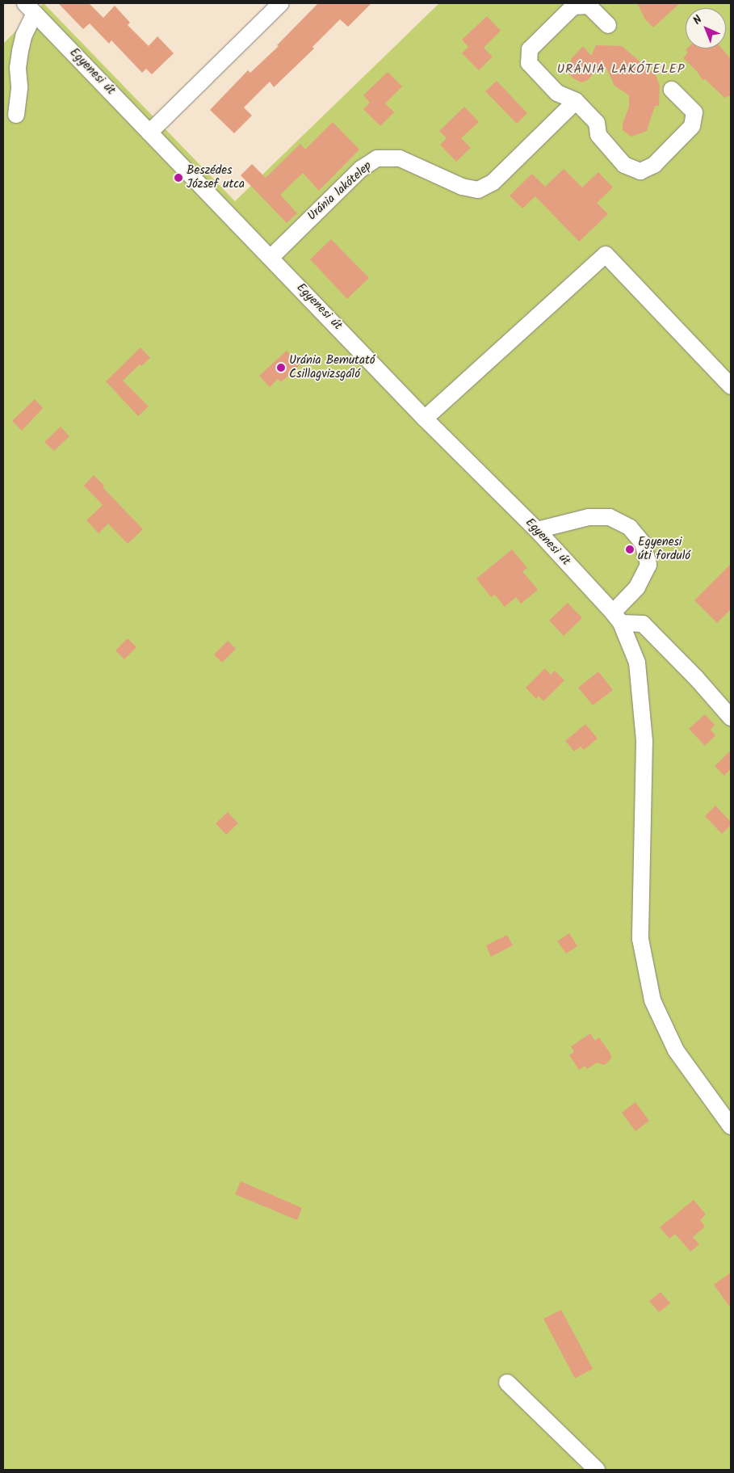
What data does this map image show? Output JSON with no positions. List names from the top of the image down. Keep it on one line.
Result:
{"streets":{"street":["Egyenesi út","Uránia lakótelep"]},"crossings":[["Egyenesi út","Uránia lakótelep"]],"districts":["URÁNIA LAKÓTELEP"],"places":["Beszédes József utca","Uránia Bemutató Csillagvizsgáló","Egyenesi úti forduló"],"north":"top left"}
